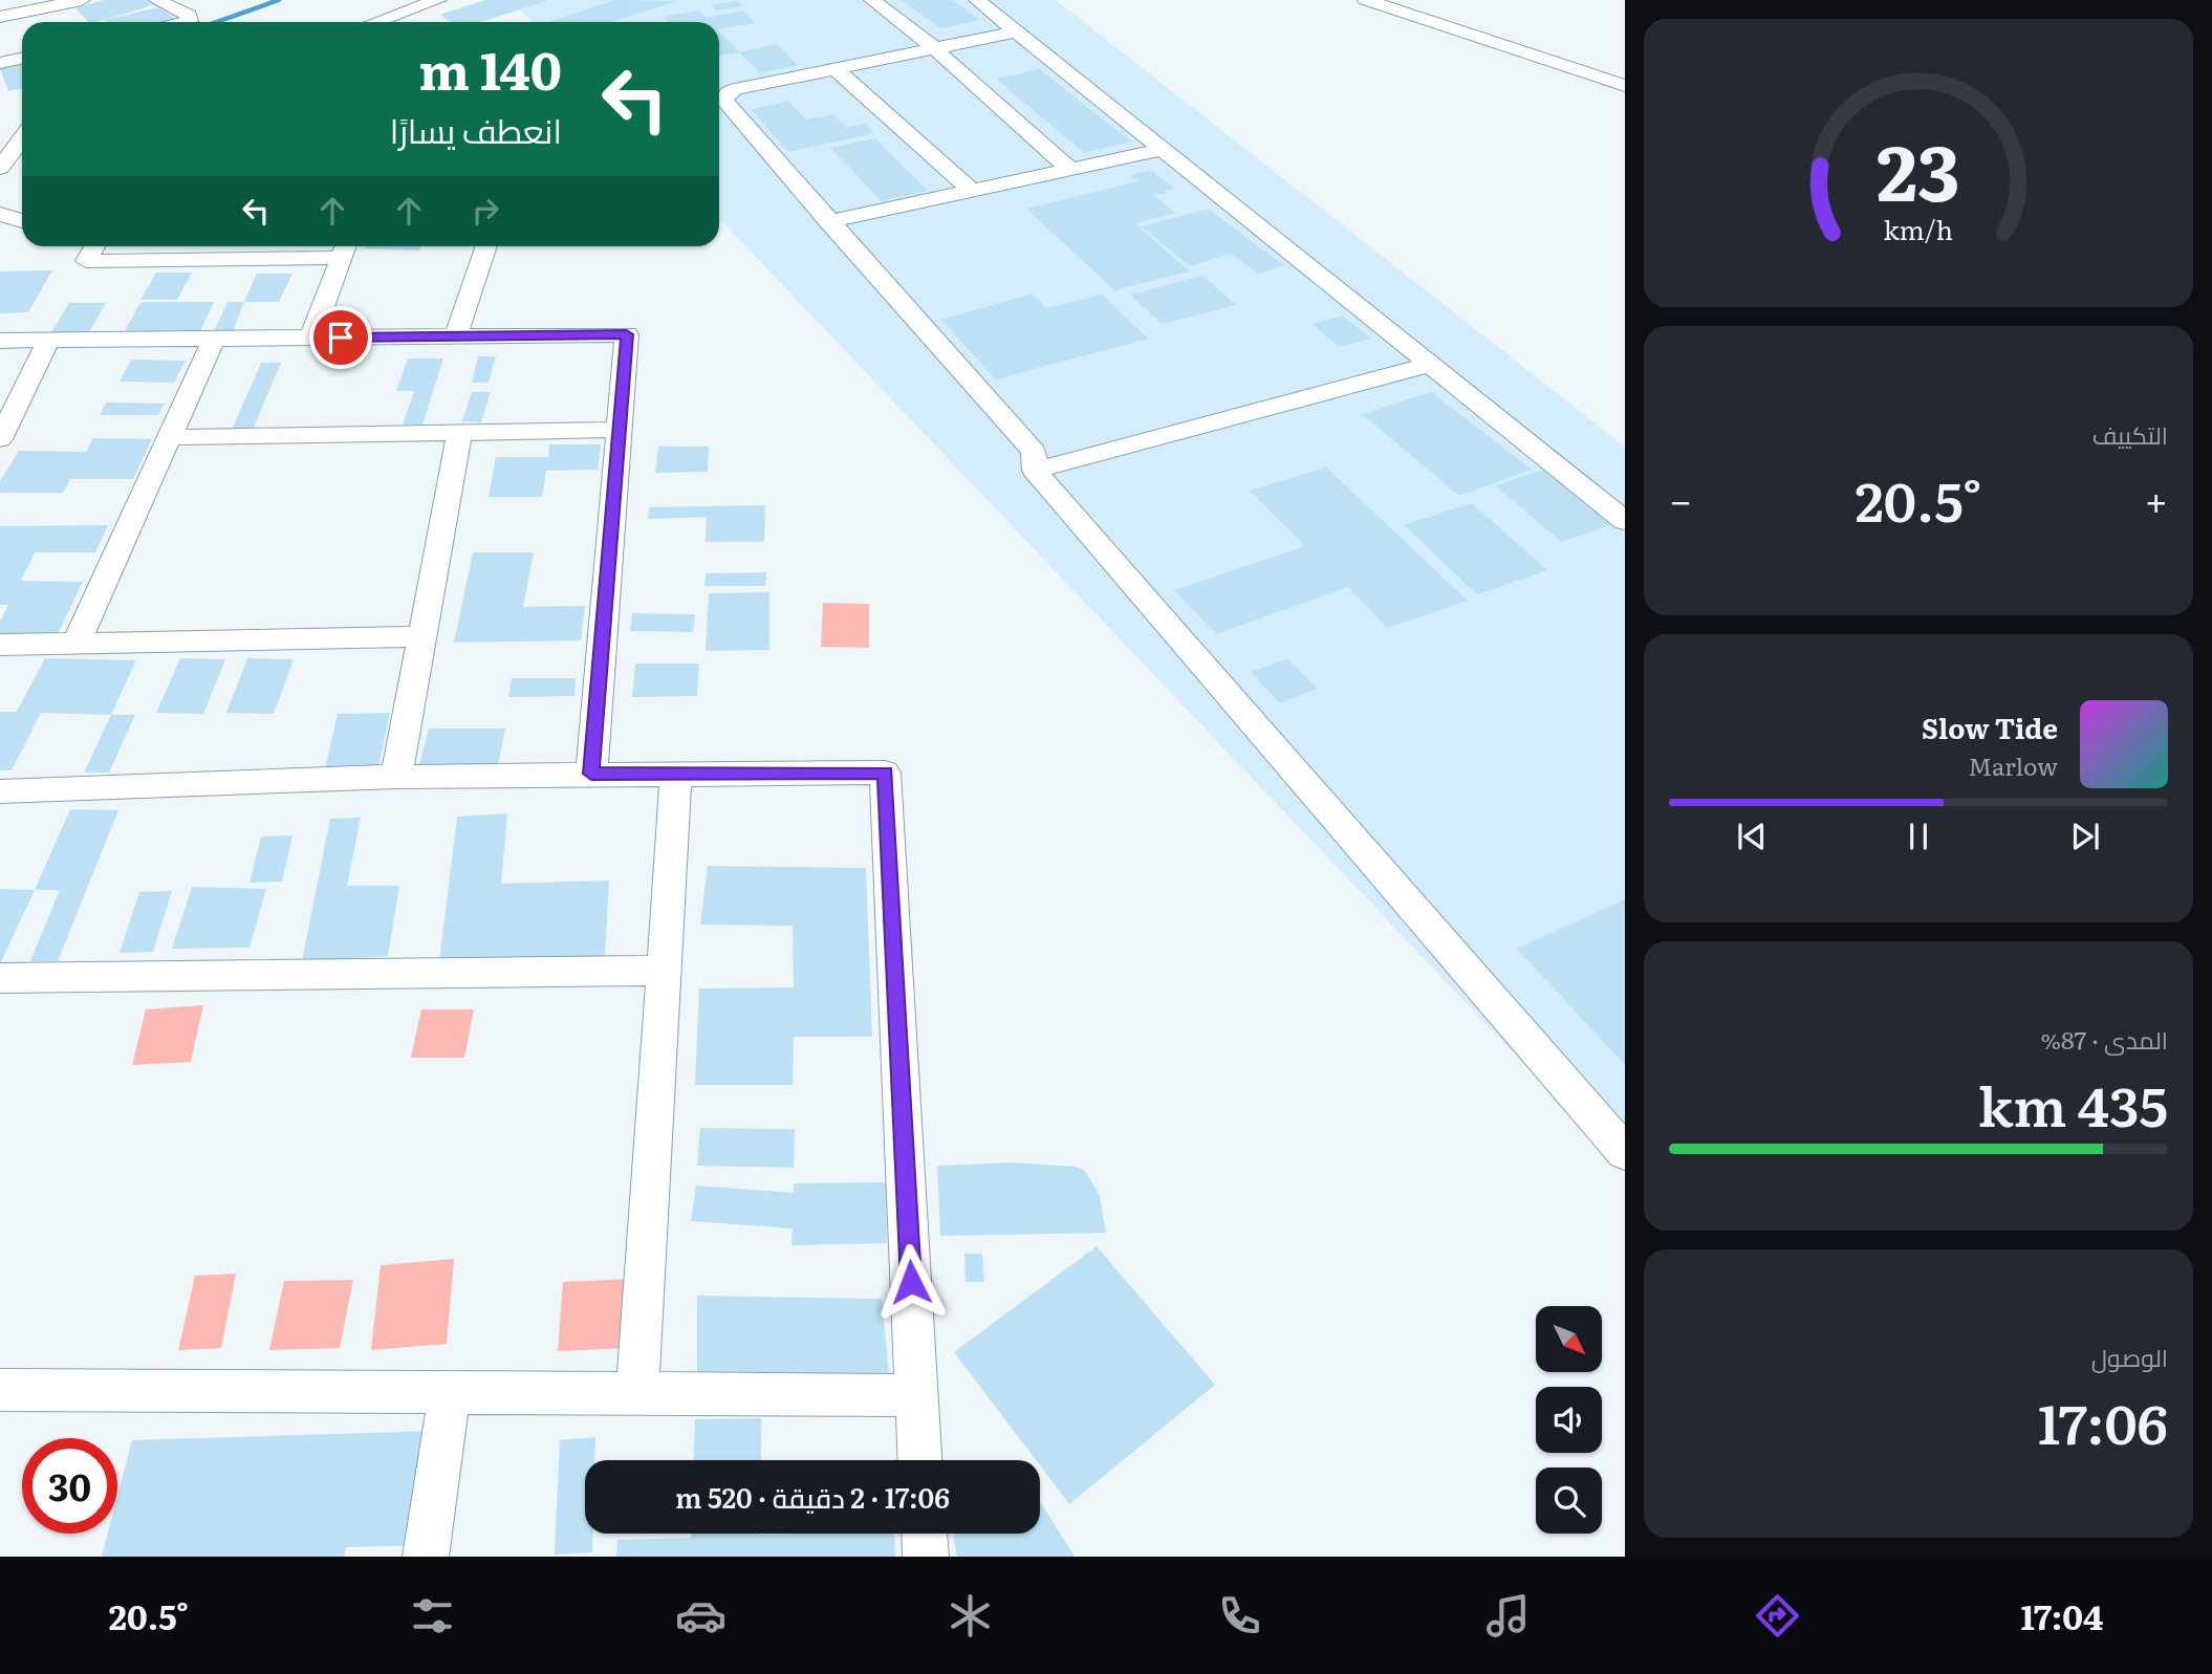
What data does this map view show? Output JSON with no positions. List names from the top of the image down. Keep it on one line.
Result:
{"north":"bottom right","page":{"turn":["140 m","انعطف يسارًا"],"tile":["التكييف",["المدى · 87%","435 km"],["الوصول","17:06"]],"heat":["−","20.5°","+"],"song":["Slow Tide","Marlow"],"limit":"30","trip":"17:06 · 2 دقيقة · 520 m","tabs":["17:04","20.5°"],"gauge":["23","km/h"]}}
